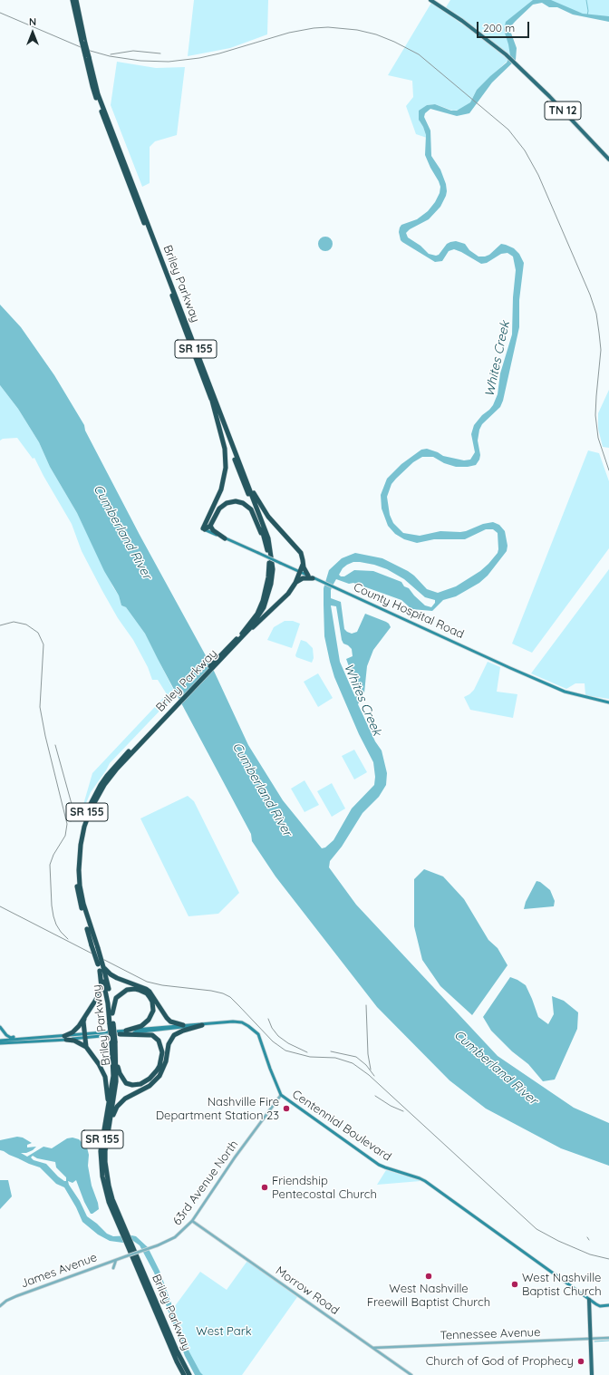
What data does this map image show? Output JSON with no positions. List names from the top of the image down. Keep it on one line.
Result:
{"streets":{"highway":["Briley Parkway","SR 155"],"main road":["TN 12","County Hospital Road","Centennial Boulevard"],"street":["63rd Avenue North","James Avenue","Morrow Road","Tennessee Avenue"]},"crossings":[["Centennial Boulevard","63rd Avenue North"],["63rd Avenue North","James Avenue"],["63rd Avenue North","Morrow Road"],["Morrow Road","Tennessee Avenue"]],"water":["Whites Creek","Cumberland River"],"parks":["West Park"],"places":["Nashville Fire Department Station 23","Friendship Pentecostal Church","West Nashville Freewill Baptist Church","West Nashville Baptist Church","Church of God of Prophecy"],"scale_bar":"200 m","north":"top"}
